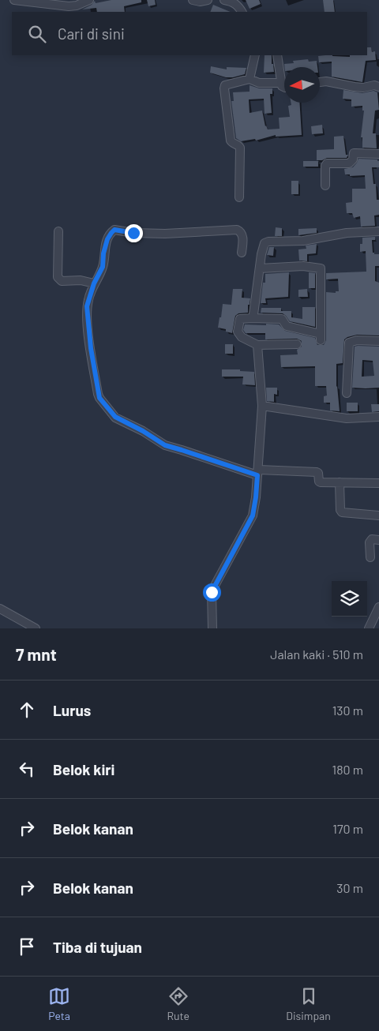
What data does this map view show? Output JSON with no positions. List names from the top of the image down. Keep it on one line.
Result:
{"north":"left","page":{"search":"Cari di sini","heading":["7 mnt","Jalan kaki · 510 m"],"list":[["Lurus","130 m"],["Belok kiri","180 m"],["Belok kanan","170 m"],["Belok kanan","30 m"],"Tiba di tujuan"],"nav":["Peta","Rute","Disimpan"]}}
